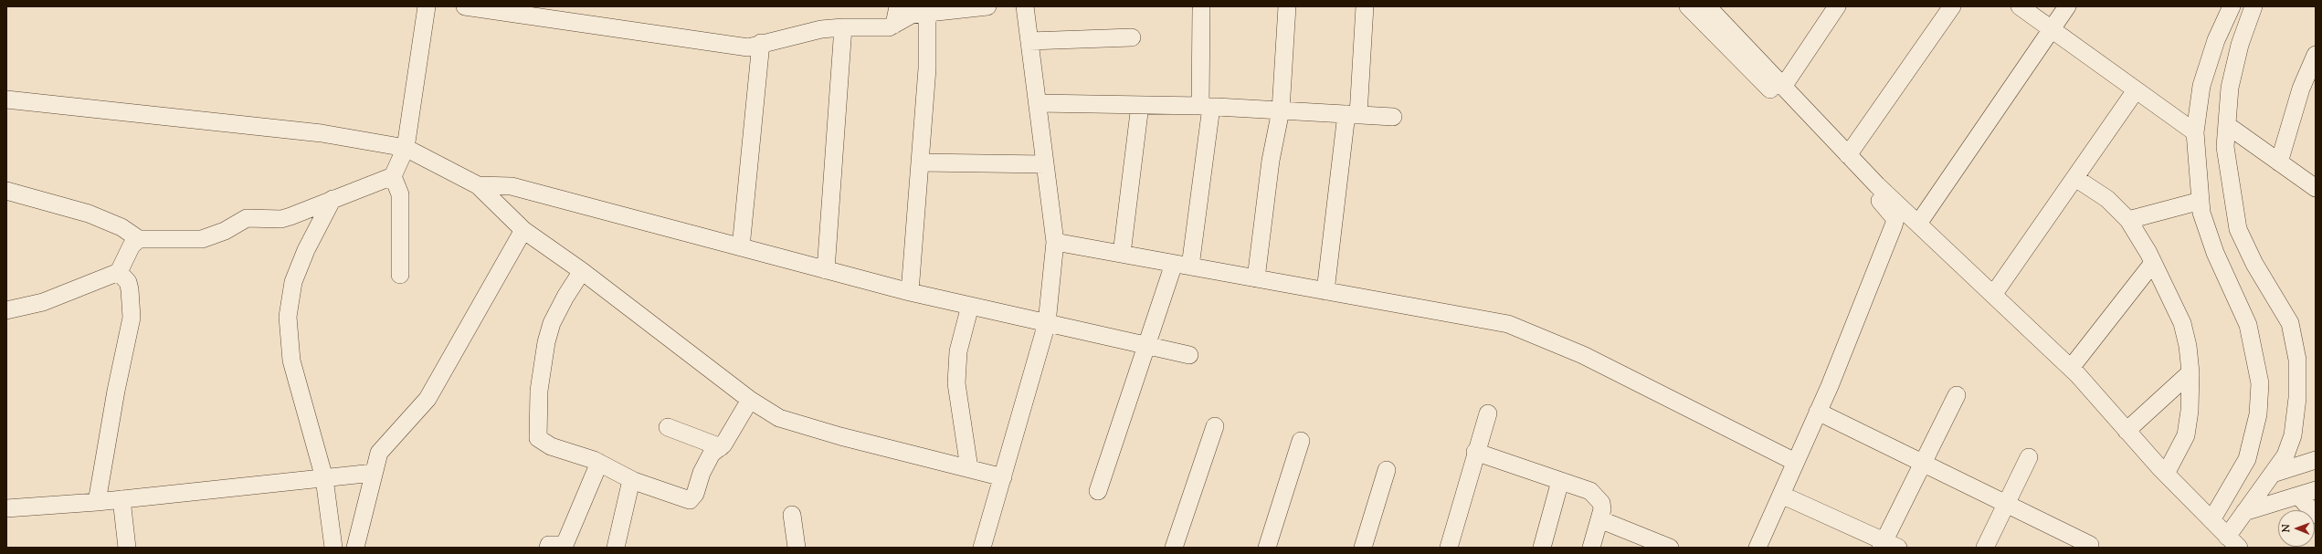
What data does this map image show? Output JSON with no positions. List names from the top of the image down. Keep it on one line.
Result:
{"north":"left"}
